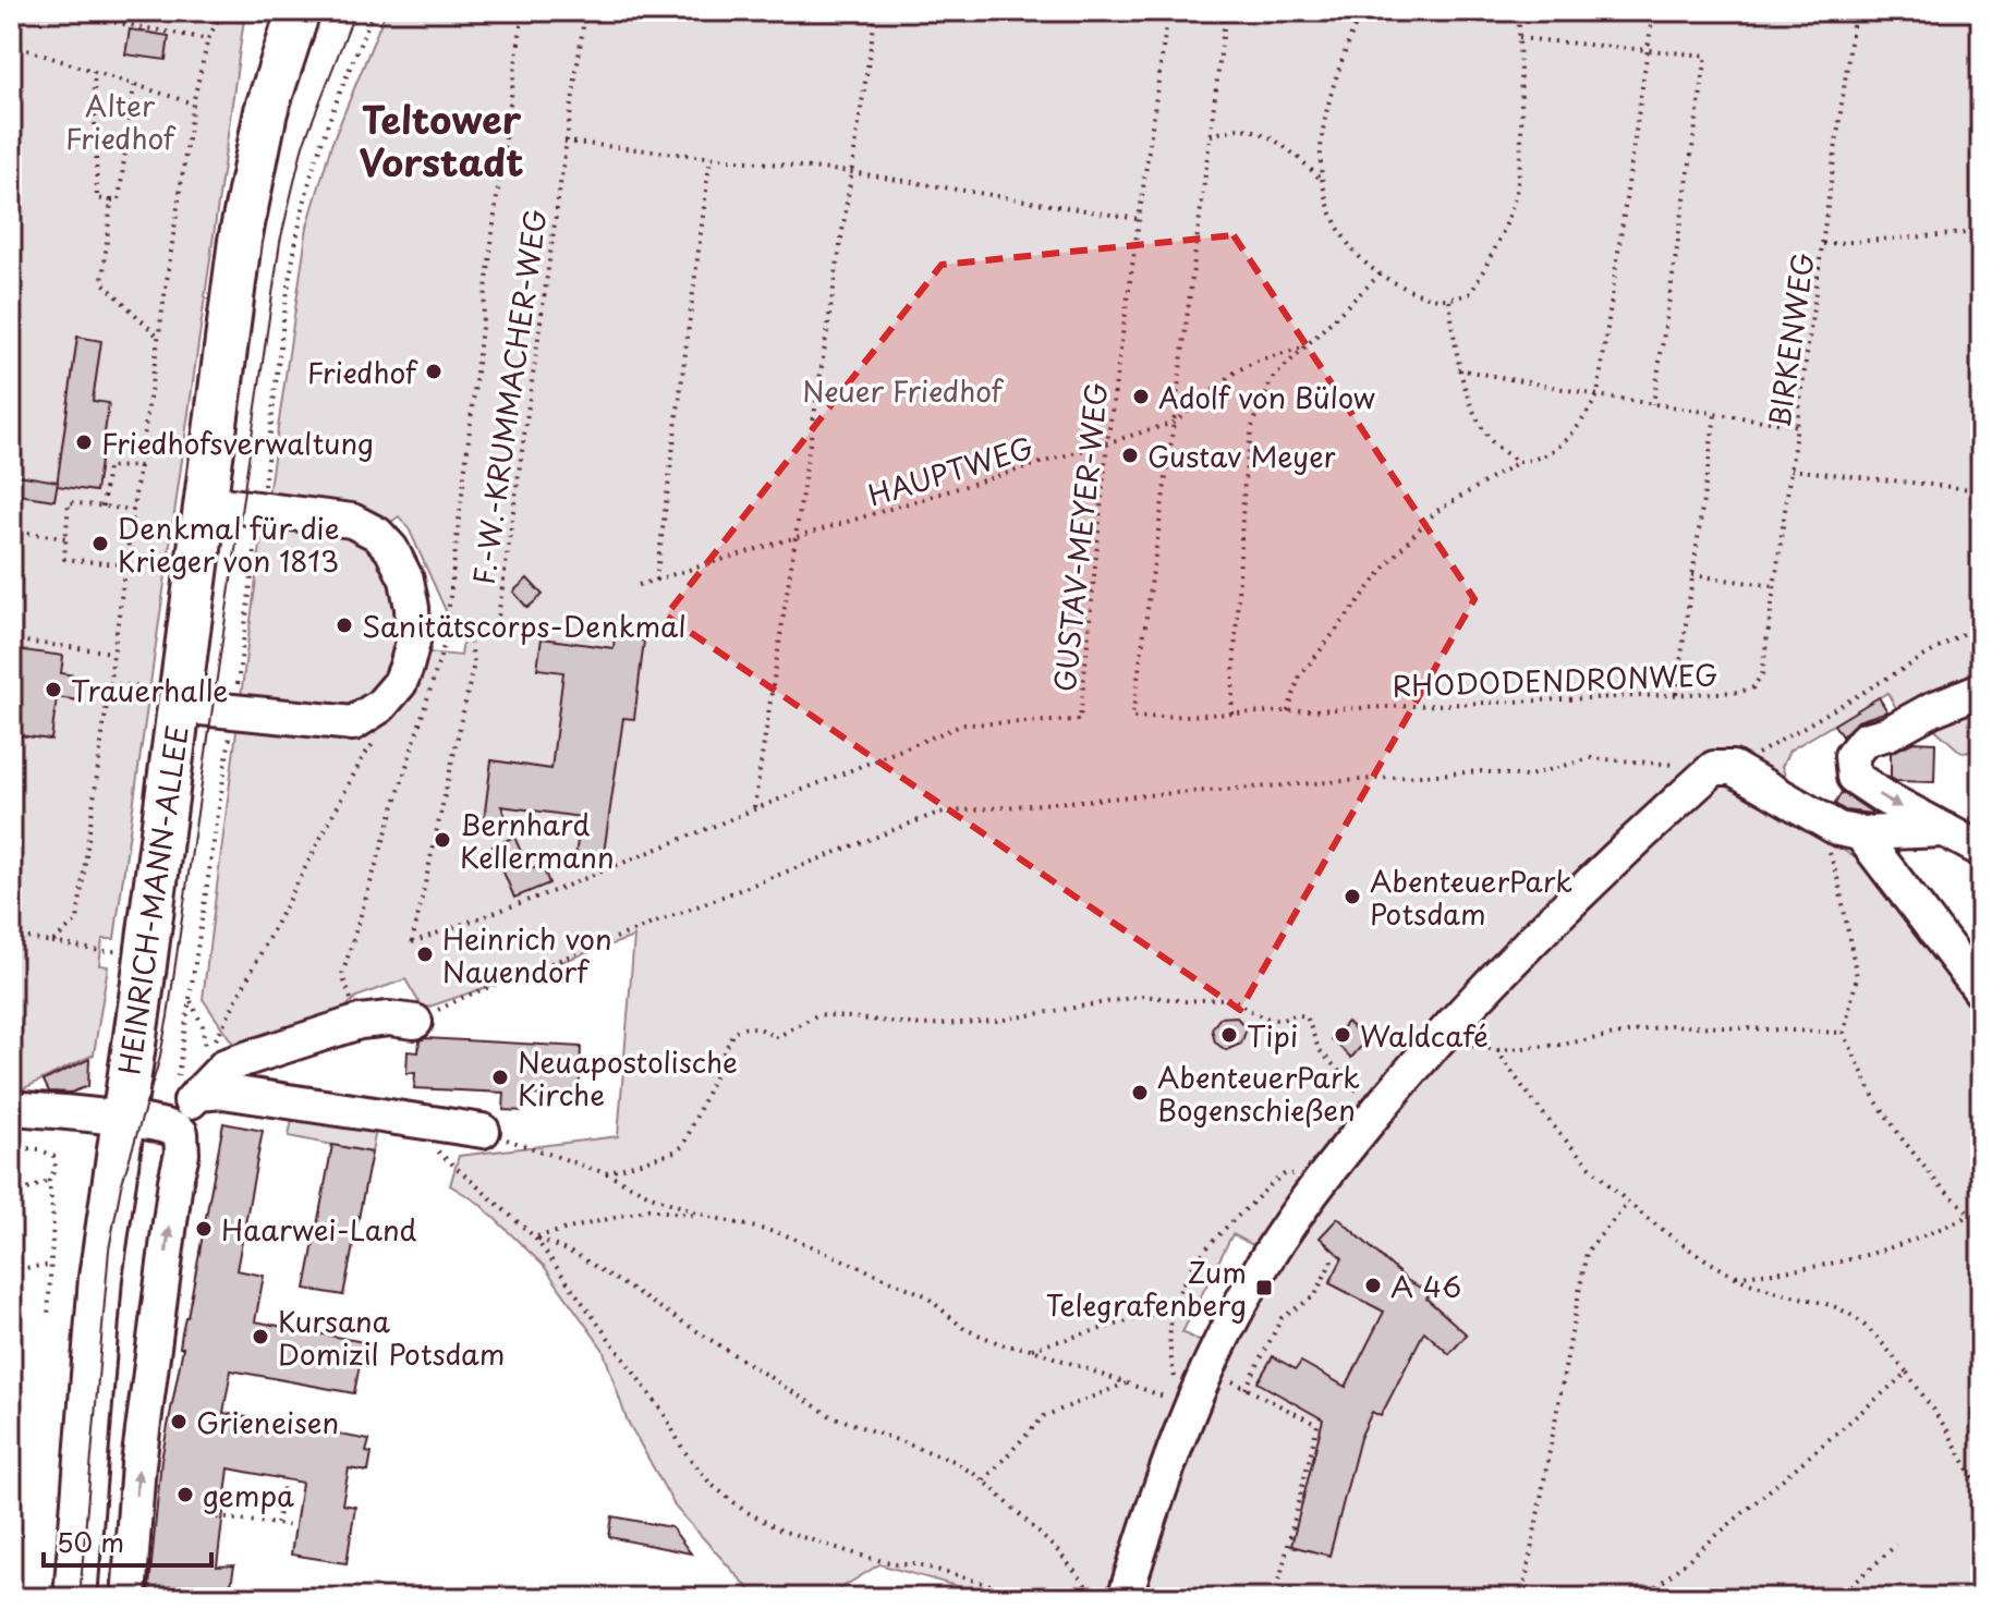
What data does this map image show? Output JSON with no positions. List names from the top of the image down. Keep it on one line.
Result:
{"streets":{"main road":["HEINRICH-MANN-ALLEE"],"path":["BIRKENWEG","F.-W.-KRUMMACHER-WEG","HAUPTWEG","GUSTAV-MEYER-WEG","RHODODENDRONWEG"]},"crossings":[["BIRKENWEG","RHODODENDRONWEG"],["HAUPTWEG","GUSTAV-MEYER-WEG"],["HAUPTWEG","RHODODENDRONWEG"]],"districts":["Teltower Vorstadt"],"parks":["Alter Friedhof","Neuer Friedhof"],"places":{"other":["Friedhof","Adolf von Bülow","Friedhofsverwaltung","Gustav Meyer","Denkmal für die Krieger von 1813","Sanitätscorps-Denkmal","Trauerhalle","Bernhard Kellermann","AbenteuerPark Potsdam","Heinrich von Nauendorf","Tipi","Waldcafé","Neuapostolische Kirche","AbenteuerPark Bogenschießen","Haarwei-Land","A 46","Kursana Domizil Potsdam","Grieneisen","gempa"],"transit":["Zum Telegrafenberg"]},"scale_bar":"50 m"}
